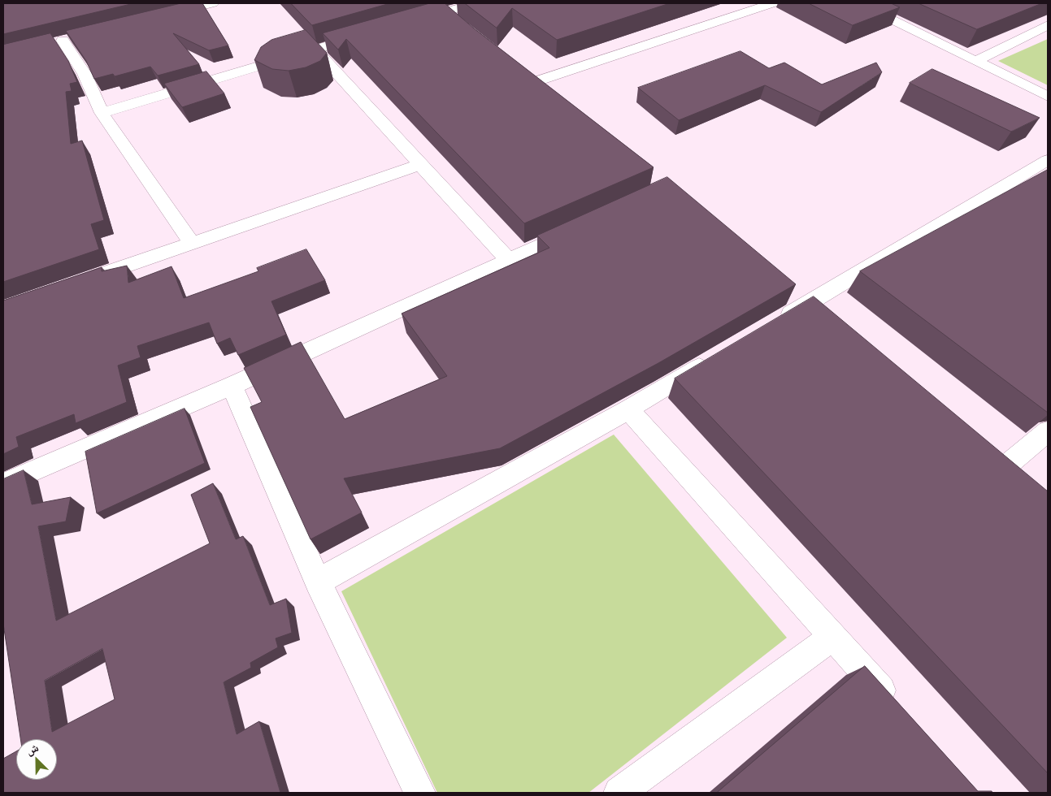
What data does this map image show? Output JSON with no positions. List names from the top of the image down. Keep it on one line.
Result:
{"north":"top left"}
